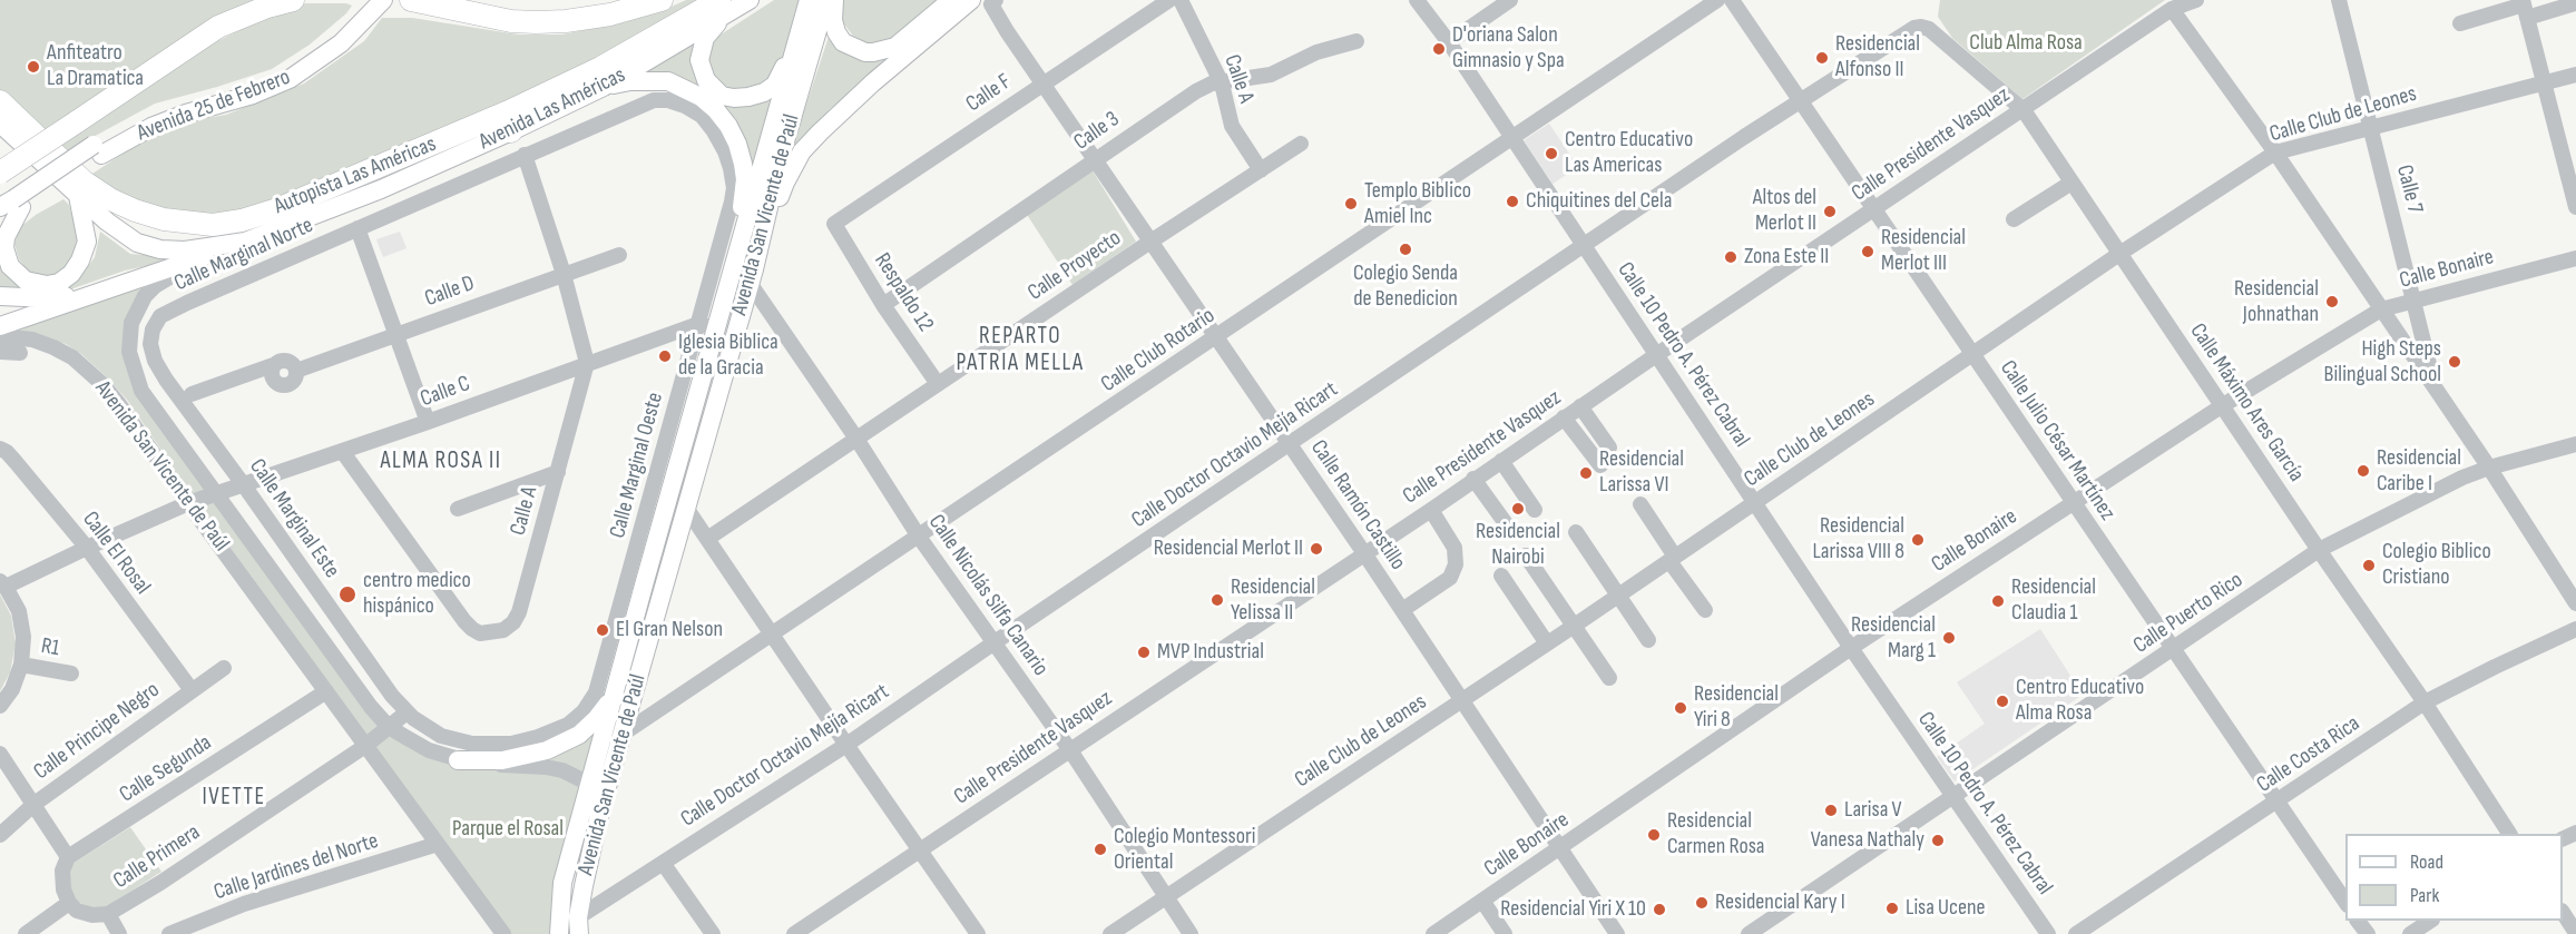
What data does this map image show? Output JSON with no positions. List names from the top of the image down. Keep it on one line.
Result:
{"streets":{"highway":["Autopista Las Américas"],"main road":["Avenida 25 de Febrero","Avenida Las Américas","Avenida San Vicente de Paúl"],"street":["Calle A","Calle F","Calle Club de Leones","Calle 3","Calle Presidente Vasquez","Calle 7","Calle Marginal Norte","Calle Proyecto","Calle Bonaire","Calle D","Respaldo 12","Calle Club Rotario","Calle 10 Pedro A. Pérez Cabral","Calle C","Calle Máximo Ares García","Calle Julio César Martínez","Calle Doctor Octavio Mejía Ricart","Calle Ramón Castillo","Calle Marginal Este","Calle El Rosal","Calle Nicolás Silfa Canario","Calle Puerto Rico","R1","Calle Principe Negro","Calle Costa Rica","Calle Segunda","Calle Primera","Calle Jardines del Norte"]},"crossings":[["Calle A","Calle 3"],["Calle A","Calle Marginal Norte"],["Calle A","Calle Proyecto"],["Calle A","Calle D"],["Calle A","Calle C"],["Calle F","Respaldo 12"],["Calle F","Calle Ramón Castillo"],["Avenida Las Américas","Autopista Las Américas"],["Avenida Las Américas","Avenida San Vicente de Paúl"],["Calle Club de Leones","Calle 7"],["Calle Club de Leones","Calle 10 Pedro A. Pérez Cabral"],["Calle Club de Leones","Calle Máximo Ares García"],["Calle Club de Leones","Calle Julio César Martínez"],["Calle Club de Leones","Calle Ramón Castillo"],["Calle Club de Leones","Calle Nicolás Silfa Canario"],["Calle 3","Respaldo 12"],["Calle 3","Calle Ramón Castillo"],["Calle Presidente Vasquez","Calle 10 Pedro A. Pérez Cabral"],["Calle Presidente Vasquez","Calle Máximo Ares García"],["Calle Presidente Vasquez","Calle Julio César Martínez"],["Calle Presidente Vasquez","Calle Ramón Castillo"],["Calle Presidente Vasquez","Calle Nicolás Silfa Canario"],["Calle 7","Calle Bonaire"],["Avenida San Vicente de Paúl","Calle Marginal Norte"],["Avenida San Vicente de Paúl","Calle Club Rotario"],["Avenida San Vicente de Paúl","Calle C"],["Avenida San Vicente de Paúl","Calle Doctor Octavio Mejía Ricart"],["Avenida San Vicente de Paúl","Calle Marginal Este"],["Avenida San Vicente de Paúl","Calle Nicolás Silfa Canario"],["Avenida San Vicente de Paúl","Calle Segunda"],["Avenida San Vicente de Paúl","Calle Primera"],["Avenida San Vicente de Paúl","Calle Jardines del Norte"],["Calle Marginal Norte","Calle C"],["Calle Marginal Norte","Calle Marginal Este"],["Calle Proyecto","Respaldo 12"],["Calle Proyecto","Calle Ramón Castillo"],["Calle Proyecto","Calle Nicolás Silfa Canario"],["Calle Bonaire","Calle 10 Pedro A. Pérez Cabral"],["Calle Bonaire","Calle Máximo Ares García"],["Calle Bonaire","Calle Julio César Martínez"],["Calle Bonaire","Calle Ramón Castillo"],["Calle Club Rotario","Calle 10 Pedro A. Pérez Cabral"],["Calle Club Rotario","Calle Ramón Castillo"],["Calle Club Rotario","Calle Nicolás Silfa Canario"],["Calle 10 Pedro A. Pérez Cabral","Calle Doctor Octavio Mejía Ricart"],["Calle 10 Pedro A. Pérez Cabral","Calle Puerto Rico"],["Calle C","Calle Marginal Este"],["Calle C","Calle El Rosal"],["Calle Máximo Ares García","Calle Doctor Octavio Mejía Ricart"],["Calle Máximo Ares García","Calle Puerto Rico"],["Calle Máximo Ares García","Calle Costa Rica"],["Calle Julio César Martínez","Calle Doctor Octavio Mejía Ricart"],["Calle Julio César Martínez","Calle Puerto Rico"],["Calle Julio César Martínez","Calle Costa Rica"],["Calle Doctor Octavio Mejía Ricart","Calle Ramón Castillo"],["Calle Doctor Octavio Mejía Ricart","Calle Nicolás Silfa Canario"],["Calle Marginal Este","Calle Primera"],["Calle El Rosal","Calle Principe Negro"]],"districts":["REPARTO PATRIA MELLA","ALMA ROSA II","IVETTE"],"parks":["Club Alma Rosa","Parque el Rosal"],"places":["D'oriana Salon Gimnasio y Spa","Residencial Alfonso II","Anfiteatro La Dramatica","Centro Educativo Las Americas","Chiquitines del Cela","Templo Biblico Amiel Inc","Altos del Merlot II","Colegio Senda de Benedicion","Residencial Merlot III","Zona Este II","Residencial Johnathan","Iglesia Biblica de la Gracia","High Steps Bilingual School","Residencial Caribe I","Residencial Larissa VI","Residencial Nairobi","Residencial Larissa VIII 8","Residencial Merlot II","Colegio Biblico Cristiano","centro medico hispánico","Residencial Yelissa II","Residencial Claudia 1","El Gran Nelson","Residencial Marg 1","MVP Industrial","Centro Educativo Alma Rosa","Residencial Yiri 8","Larisa V","Residencial Carmen Rosa","Vanesa Nathaly","Colegio Montessori Oriental","Residencial Kary I","Lisa Ucene","Residencial Yiri X 10"],"legend":["Road","Park"]}
